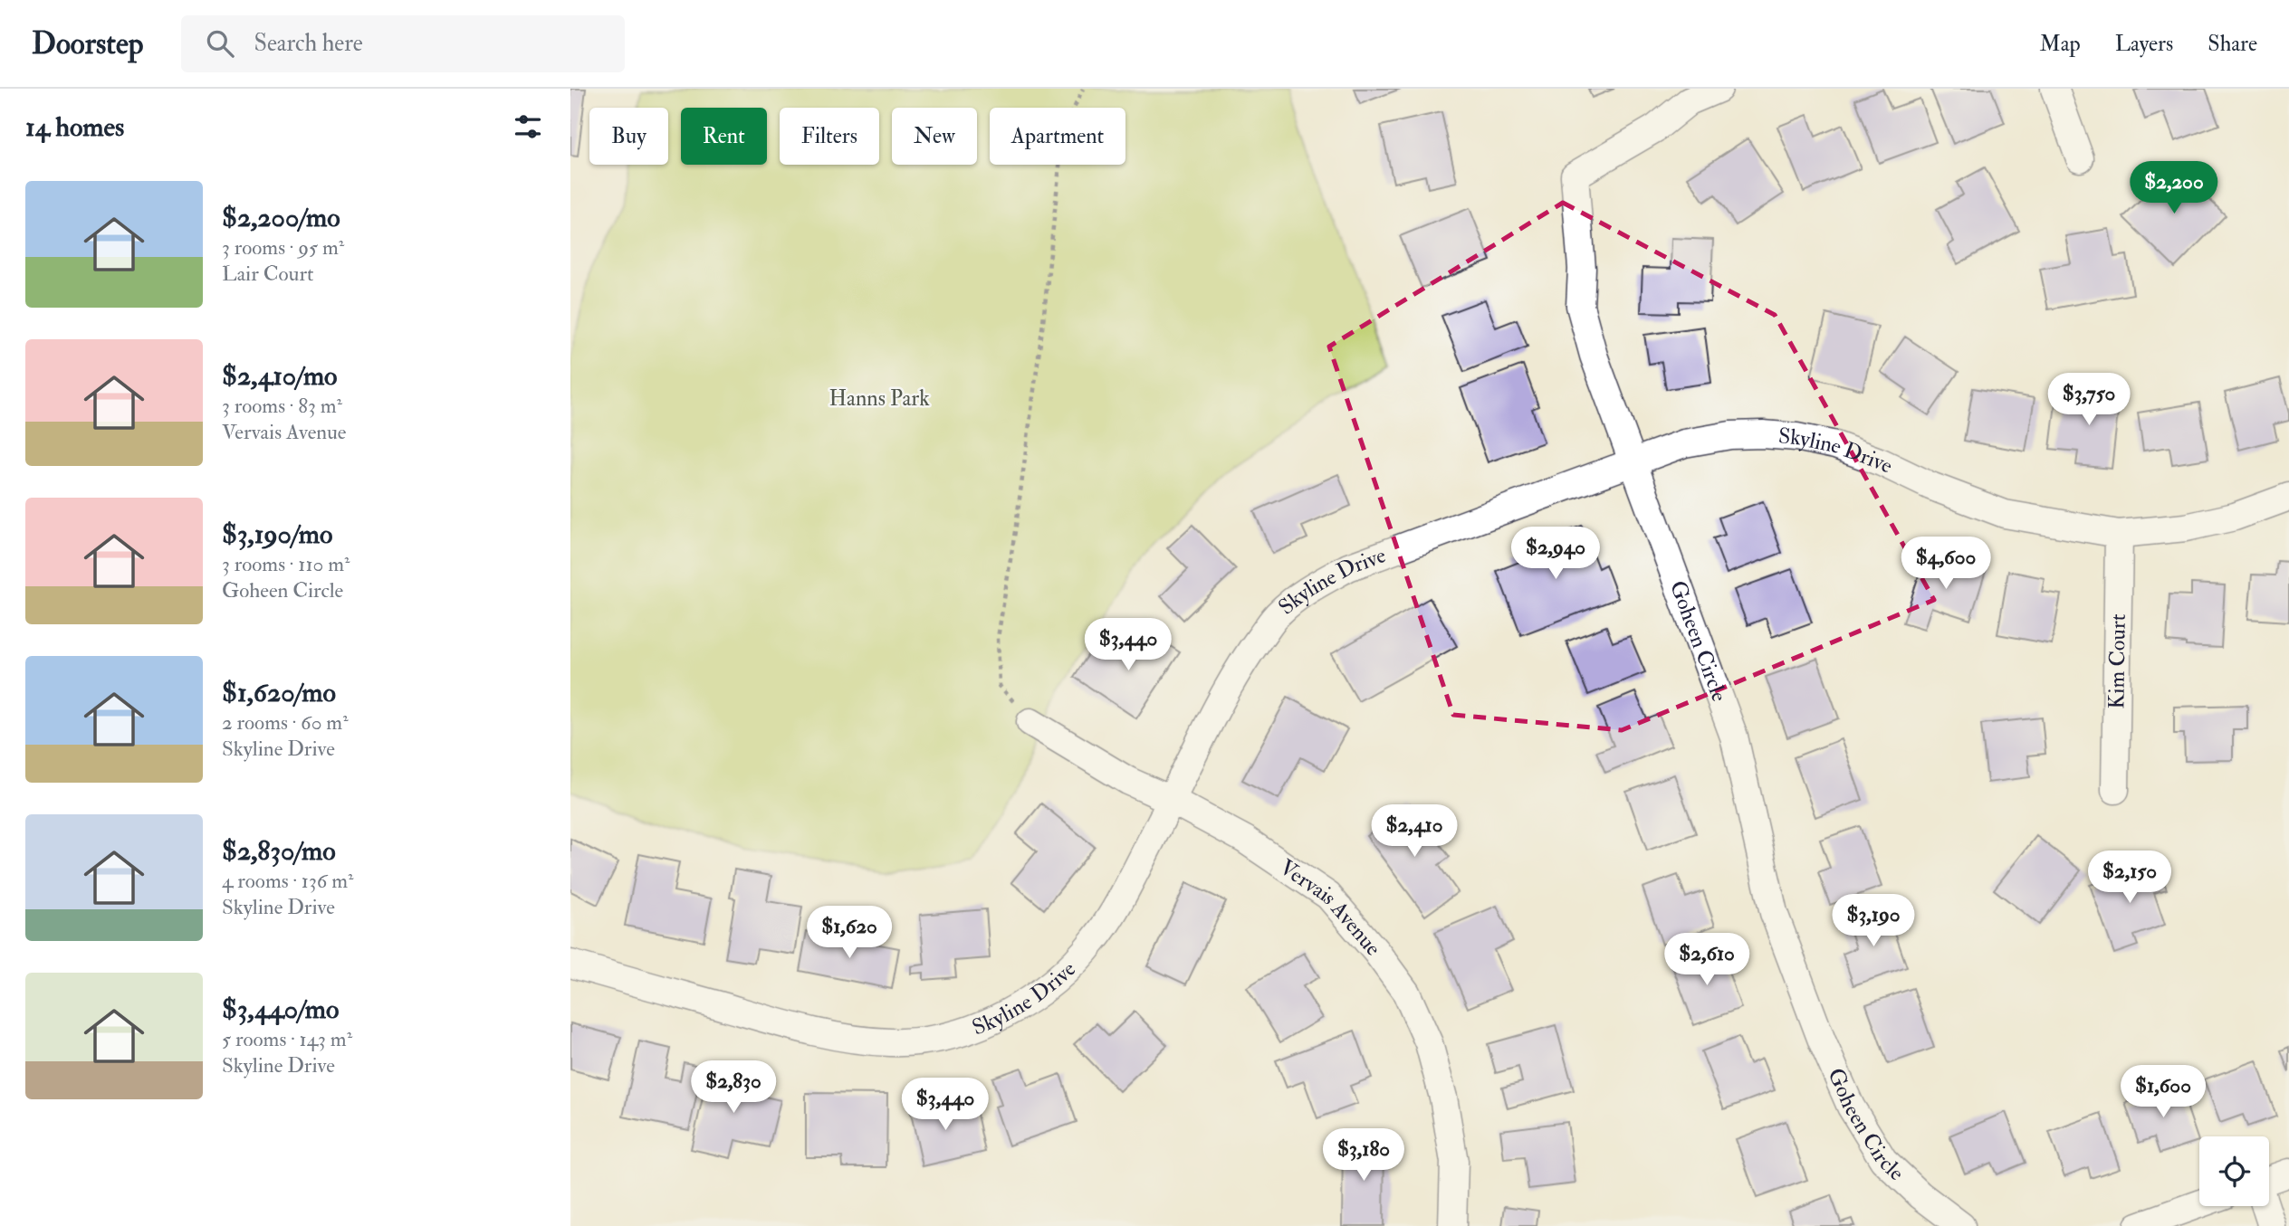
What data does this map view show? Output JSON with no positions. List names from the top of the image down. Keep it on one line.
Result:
{"streets":{"street":["Skyline Drive","Goheen Circle","Kim Court","Vervais Avenue"]},"crossings":[["Skyline Drive","Goheen Circle"],["Skyline Drive","Kim Court"],["Skyline Drive","Vervais Avenue"]],"parks":["Hanns Park"],"page":{"header":"Doorstep","search":"Search here","nav":["Map","Layers","Share"],"heading":"14 homes","chip":["Buy","Rent","Filters","New","Apartment"],"price":["$2,200","$3,750","$2,940","$4,600","$3,440","$2,410","$2,150","$3,190","$1,620","$2,610","$2,830","$1,600","$3,440","$3,180"],"list":[{"name":"$2,200/mo","note":"3 rooms · 95 m² · Lair Court"},{"name":"$2,410/mo","note":"3 rooms · 83 m² · Vervais Avenue"},{"name":"$3,190/mo","note":"3 rooms · 110 m² · Goheen Circle"},{"name":"$1,620/mo","note":"2 rooms · 60 m² · Skyline Drive"},{"name":"$2,830/mo","note":"4 rooms · 136 m² · Skyline Drive"},{"name":"$3,440/mo","note":"5 rooms · 143 m² · Skyline Drive"}]}}
